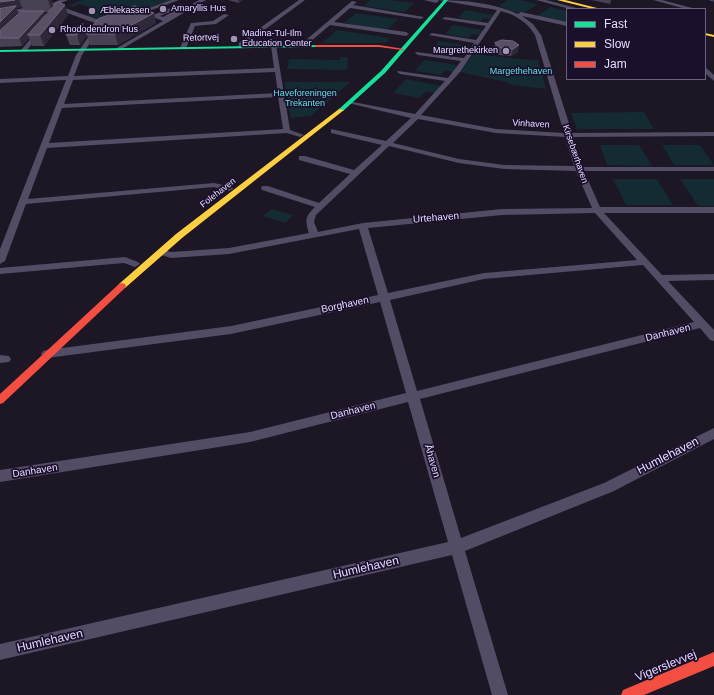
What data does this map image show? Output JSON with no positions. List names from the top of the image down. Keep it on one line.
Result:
{"streets":{"main road":["Retortvej","Folehaven","Vigerslevvej"],"street":["Vinhaven","Kirsebærhaven","Urtehaven","Borghaven","Danhaven","Humlehaven","Åhaven"]},"crossings":[["Retortvej","Folehaven"],["Vinhaven","Kirsebærhaven"],["Vinhaven","Folehaven"],["Kirsebærhaven","Folehaven"],["Kirsebærhaven","Urtehaven"],["Kirsebærhaven","Borghaven"],["Kirsebærhaven","Danhaven"],["Folehaven","Urtehaven"],["Folehaven","Borghaven"],["Urtehaven","Åhaven"],["Borghaven","Åhaven"],["Danhaven","Åhaven"],["Humlehaven","Åhaven"]],"parks":["Margethehaven","Haveforeningen Trekanten"],"places":["Amaryllis Hus","Æblekassen","Rhododendron Hus","Madina-Tul-Ilm Education Center","Margrethekirken"],"legend":["Fast","Slow","Jam"]}
